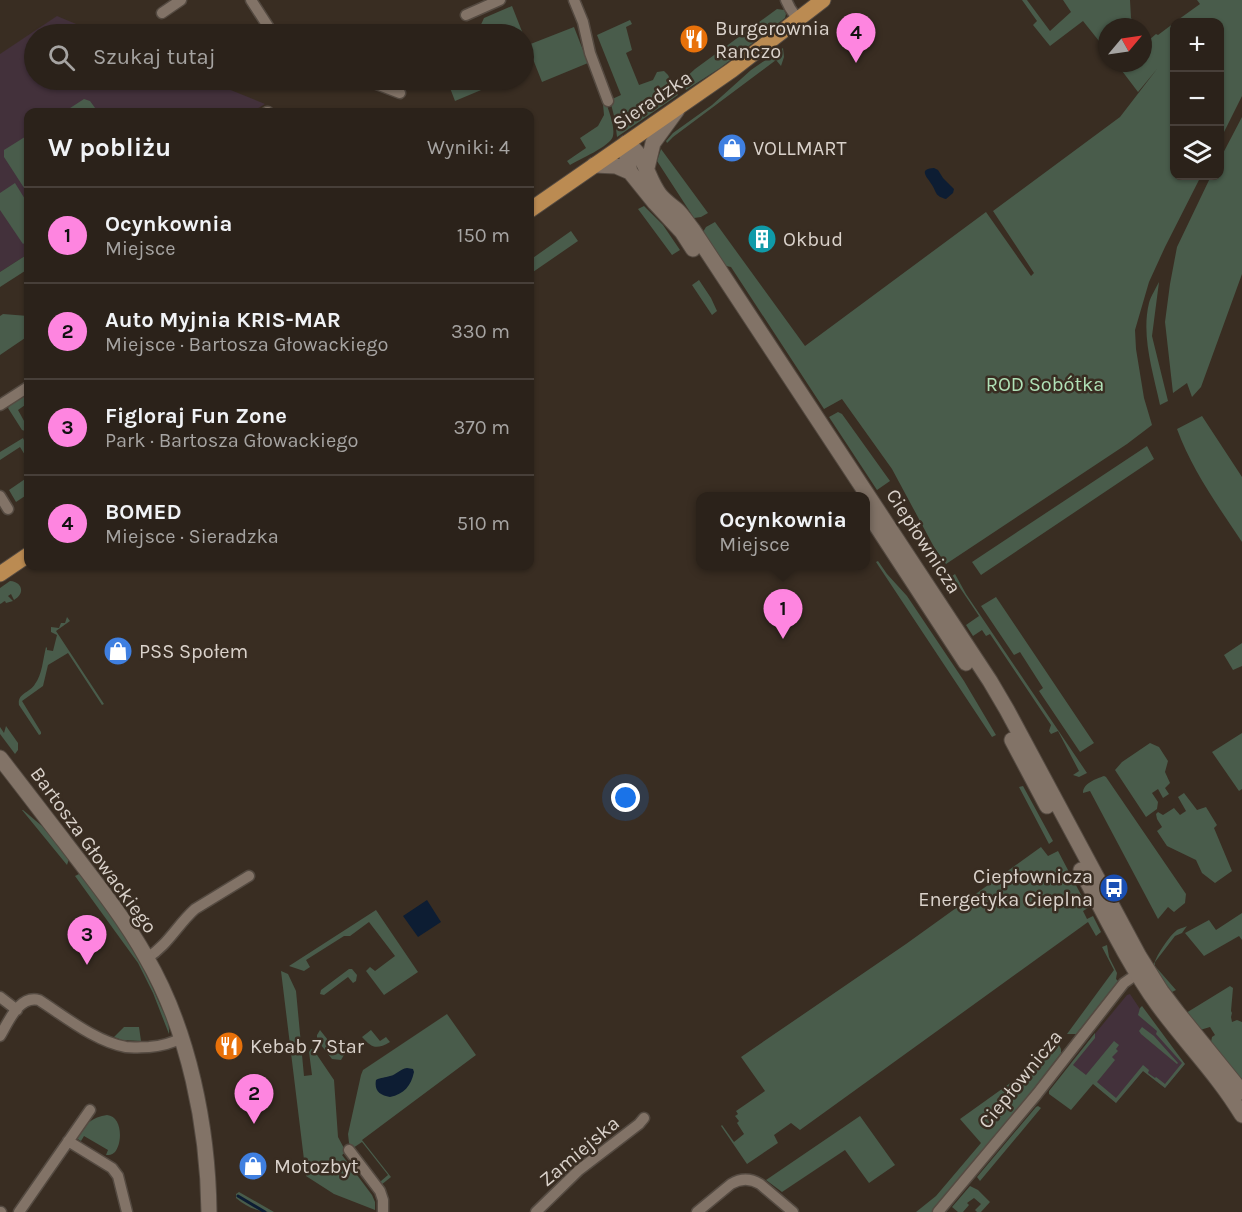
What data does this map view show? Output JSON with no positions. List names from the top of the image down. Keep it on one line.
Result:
{"streets":{"main road":["Sieradzka","Ciepłownicza","Bartosza Głowackiego"],"street":["Zamiejska"]},"crossings":[["Sieradzka","Ciepłownicza"]],"parks":["ROD Sobótka"],"places":{"restaurant":["Burgerownia Ranczo","Kebab 7 Star"],"shop":["VOLLMART","PSS Społem","Motozbyt"],"building":["Okbud"],"bus stop":["Ciepłownicza Energetyka Cieplna"]},"north":"top right","page":{"pins":["4","1","3","2"],"map_buttons":["+","−"],"search":"Szukaj tutaj","heading":["W pobliżu","Wyniki: 4"],"list":[{"mark":"1","name":"Ocynkownia","note":"Miejsce","value":"150 m"},{"mark":"2","name":"Auto Myjnia KRIS-MAR","note":"Miejsce · Bartosza Głowackiego","value":"330 m"},{"mark":"3","name":"Figloraj Fun Zone","note":"Park · Bartosza Głowackiego","value":"370 m"},{"mark":"4","name":"BOMED","note":"Miejsce · Sieradzka","value":"510 m"}],"popup":["Ocynkownia","Miejsce"]}}
